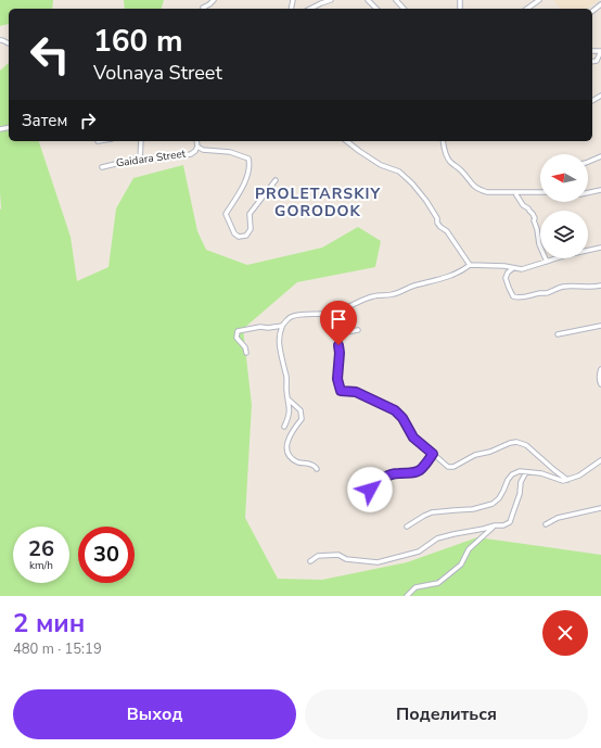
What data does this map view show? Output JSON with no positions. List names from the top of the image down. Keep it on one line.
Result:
{"streets":{"street":["Gaidara Street"]},"districts":["PROLETARSKIY GORODOK"],"north":"left","page":{"turn":["160 m","Volnaya Street"],"then":"Затем","speed":"26 km/h","limit":"30","heading":["2 мин","480 m · 15:19"],"buttons":["Выход","Поделиться"]}}
